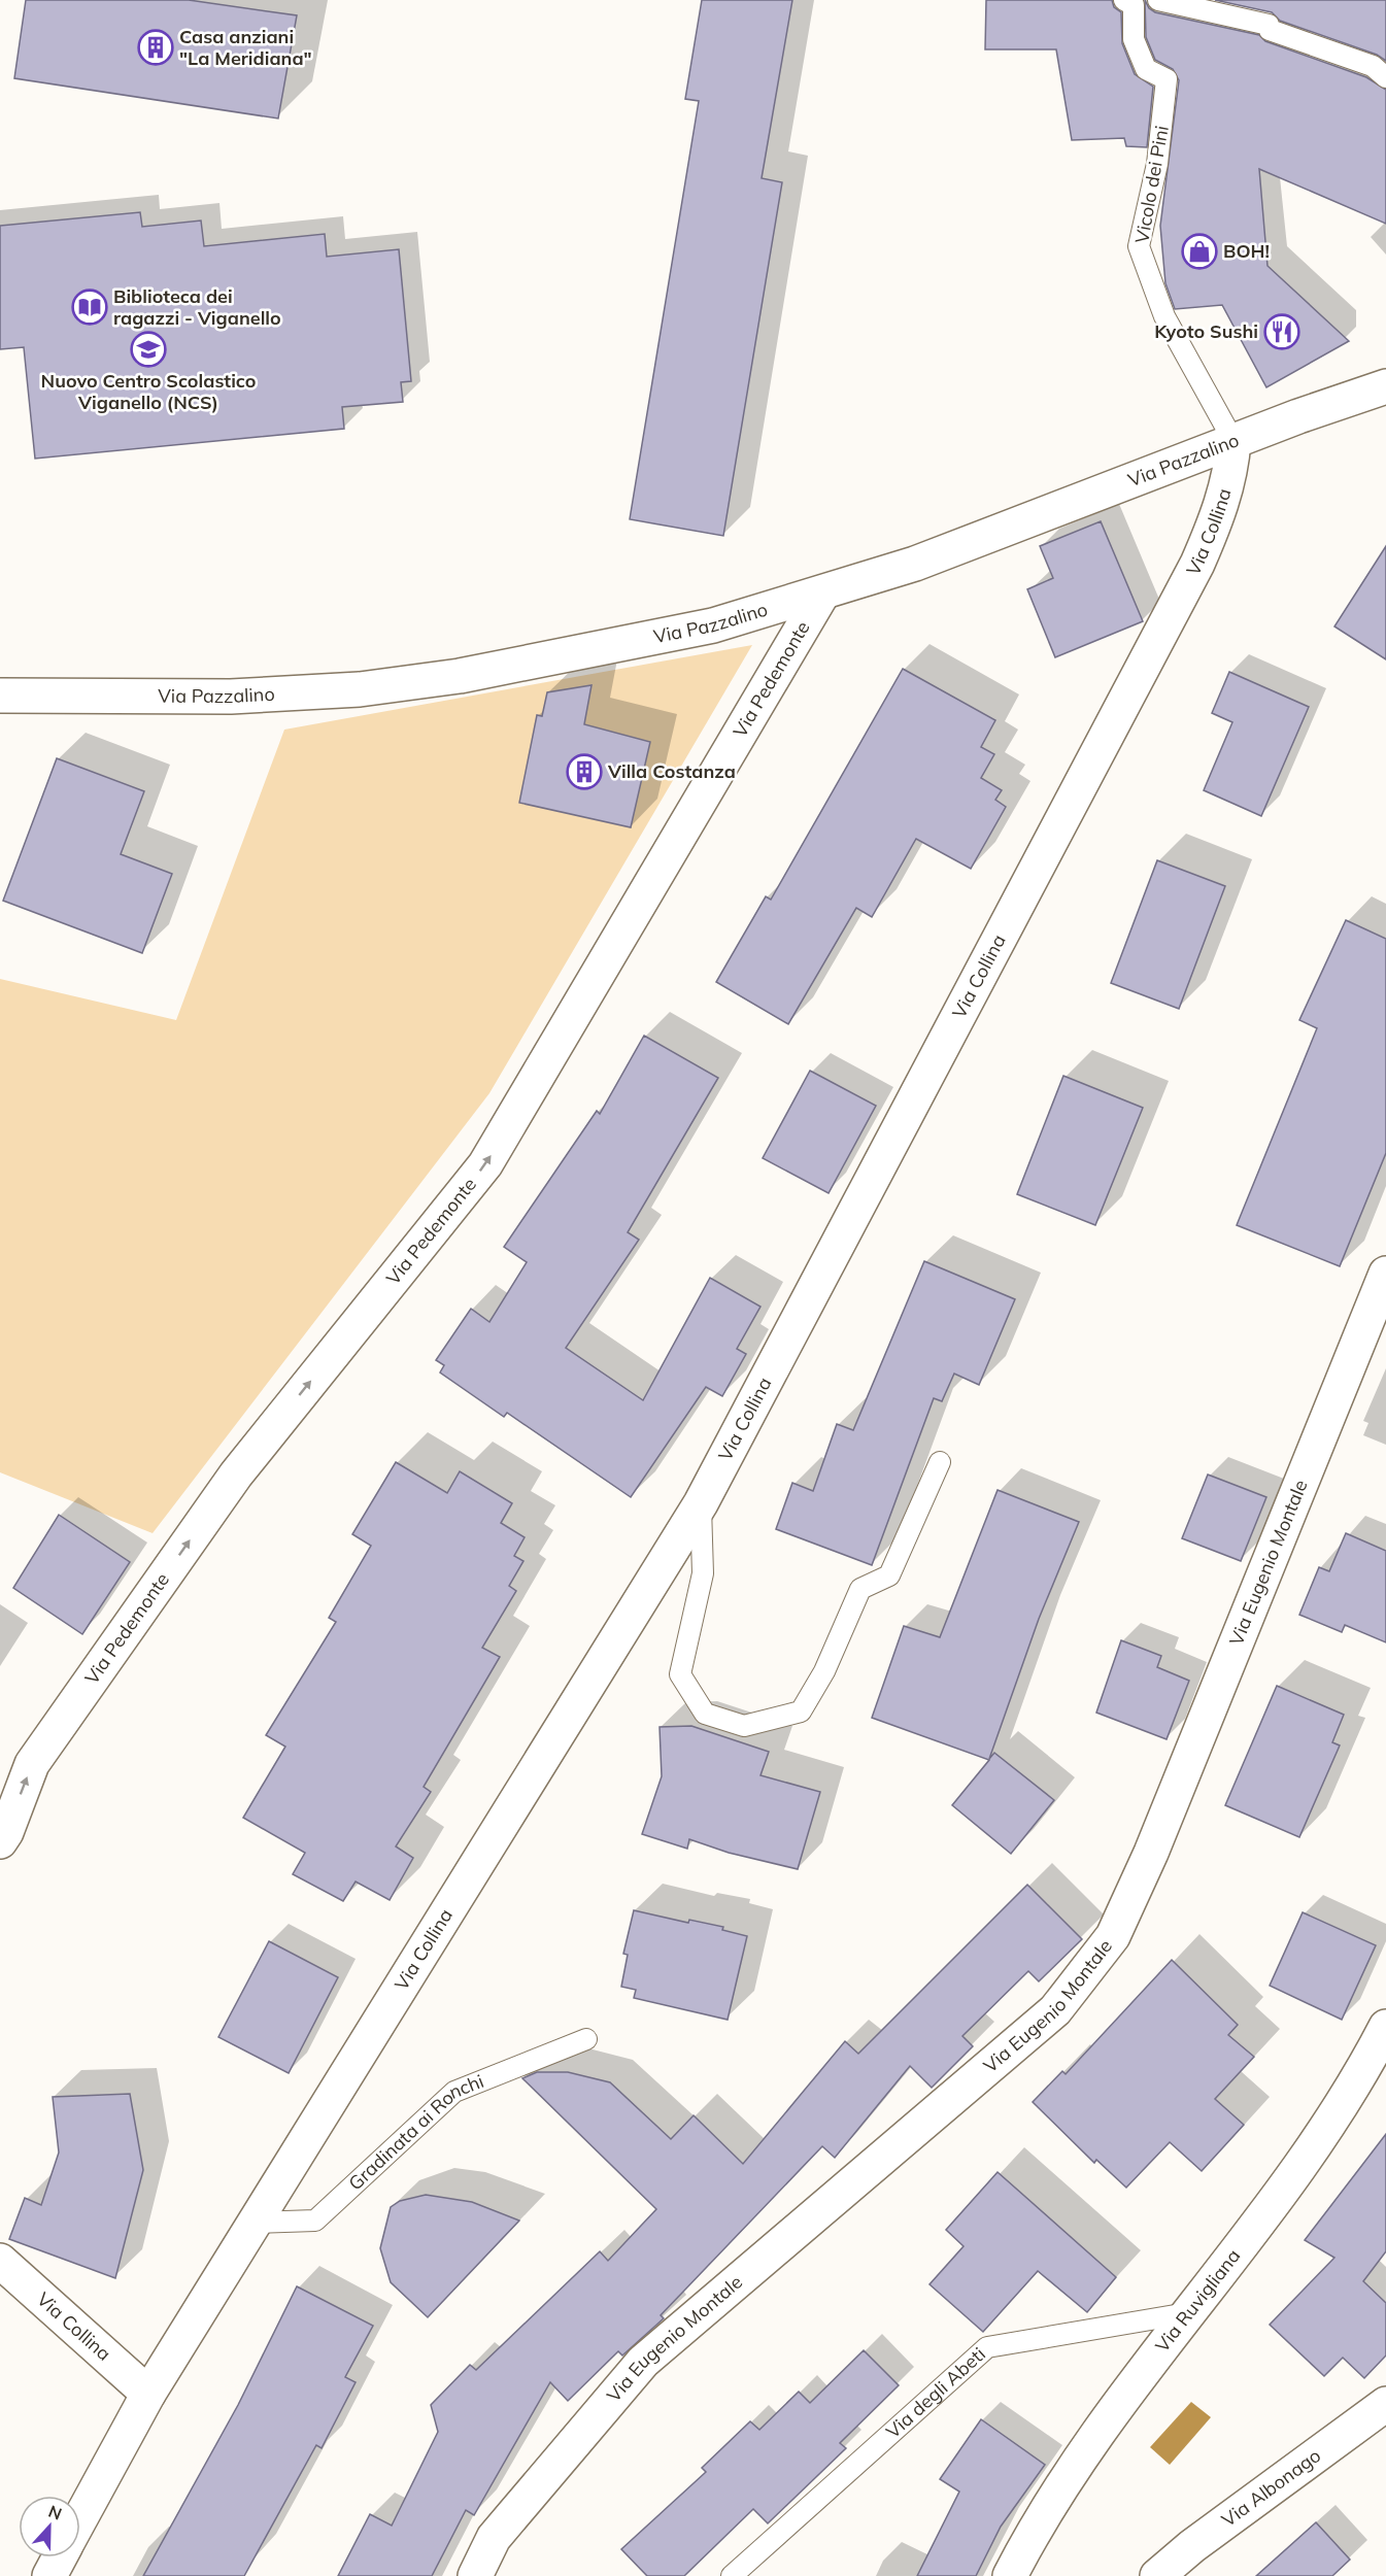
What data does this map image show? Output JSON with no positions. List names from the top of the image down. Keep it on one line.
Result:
{"streets":{"street":["Via Pazzalino","Via Collina","Via Pedemonte","Via Eugenio Montale","Via Ruvigliana","Via Albonago"],"lane":["Vicolo dei Pini","Gradinata ai Ronchi","Via degli Abeti"]},"crossings":[["Vicolo dei Pini","Via Pazzalino"],["Vicolo dei Pini","Via Collina"],["Via Pazzalino","Via Collina"],["Via Pazzalino","Via Pedemonte"],["Via Collina","Gradinata ai Ronchi"],["Via Ruvigliana","Via degli Abeti"]],"one_way":["Via Pedemonte"],"places":{"building":["Casa anziani \"La Meridiana\"","Villa Costanza"],"shop":["BOH!"],"library":["Biblioteca dei ragazzi - Viganello"],"restaurant":["Kyoto Sushi"],"school or university":["Nuovo Centro Scolastico Viganello (NCS)"]},"north":"top"}
